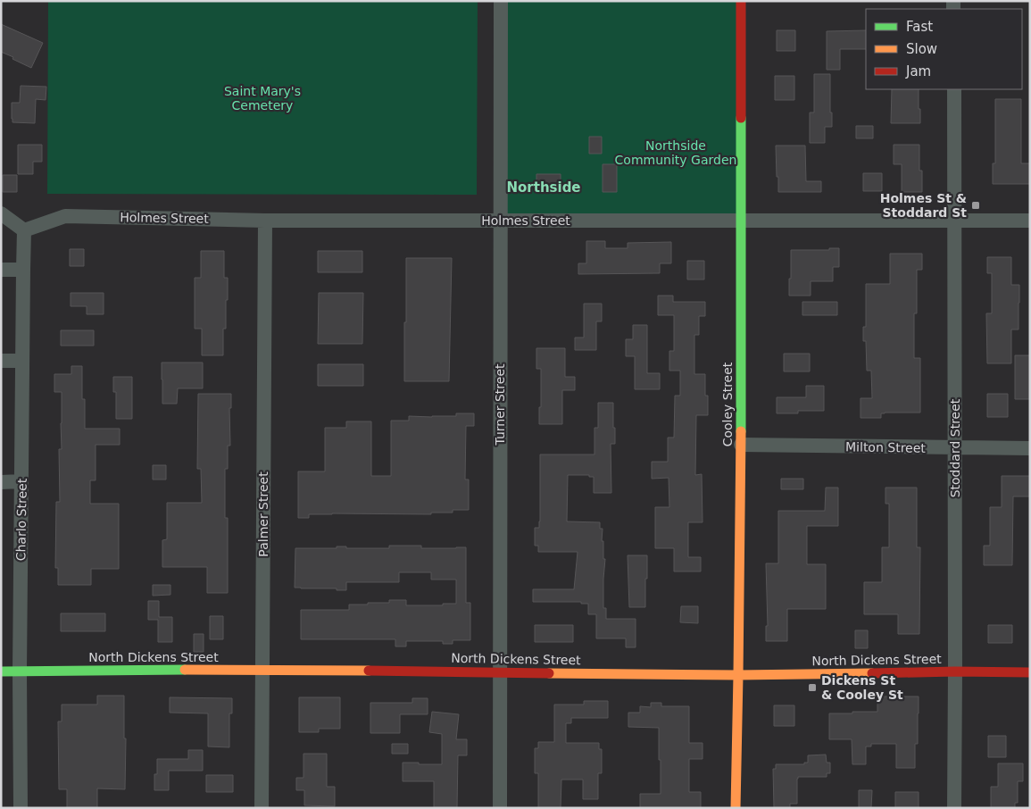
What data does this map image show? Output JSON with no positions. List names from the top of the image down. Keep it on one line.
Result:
{"streets":{"street":["Holmes Street","Turner Street","Cooley Street","Milton Street","Stoddard Street","Palmer Street","Charlo Street","North Dickens Street"]},"crossings":[["Holmes Street","Turner Street"],["Holmes Street","Cooley Street"],["Holmes Street","Stoddard Street"],["Holmes Street","Palmer Street"],["Holmes Street","Charlo Street"],["Turner Street","North Dickens Street"],["Cooley Street","Milton Street"],["Cooley Street","North Dickens Street"],["Milton Street","Stoddard Street"],["Stoddard Street","North Dickens Street"],["Palmer Street","North Dickens Street"],["Charlo Street","North Dickens Street"]],"districts":["Northside"],"parks":["Saint Mary's Cemetery","Northside Community Garden"],"places":{"transit":["Holmes St & Stoddard St","Dickens St & Cooley St"]},"legend":["Fast","Slow","Jam"]}
